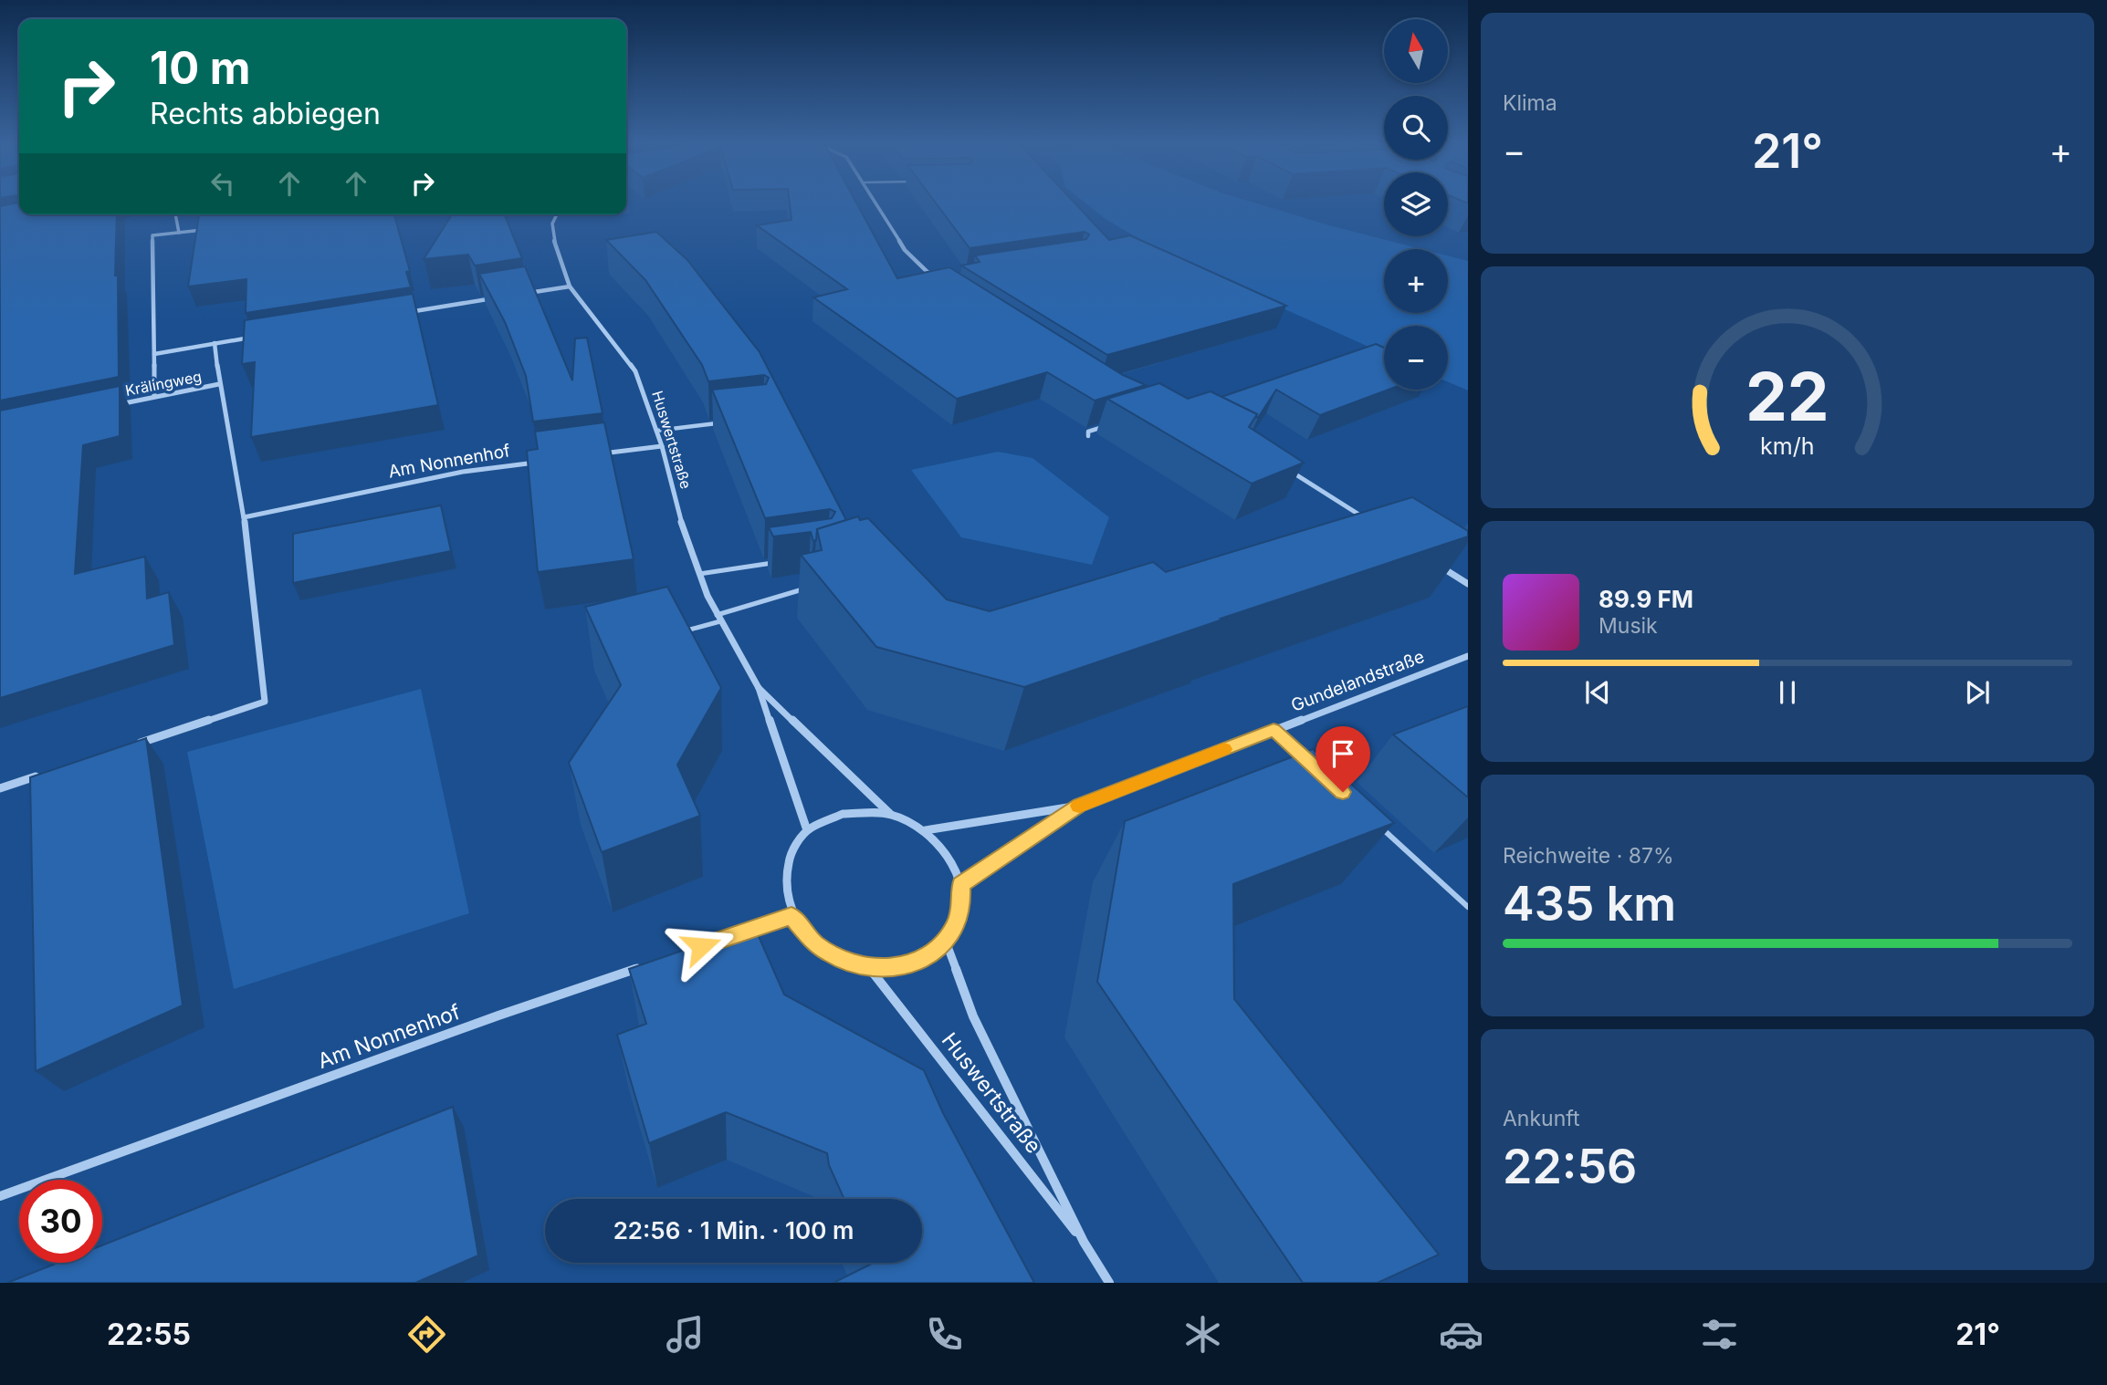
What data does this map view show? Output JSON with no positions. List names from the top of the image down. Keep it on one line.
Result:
{"streets":{"street":["Krälingweg","Huswertstraße","Am Nonnenhof","Gundelandstraße"]},"crossings":[["Huswertstraße","Gundelandstraße"]],"north":"top","page":{"tile":["Klima",["Reichweite · 87%","435 km"],["Ankunft","22:56"]],"map_buttons":["+","−"],"turn":["10 m","Rechts abbiegen"],"heat":["−","21°","+"],"song":["89.9 FM","Musik"],"limit":"30","trip":"22:56 · 1 Min. · 100 m","tabs":["22:55","21°"],"gauge":["22","km/h"]}}
